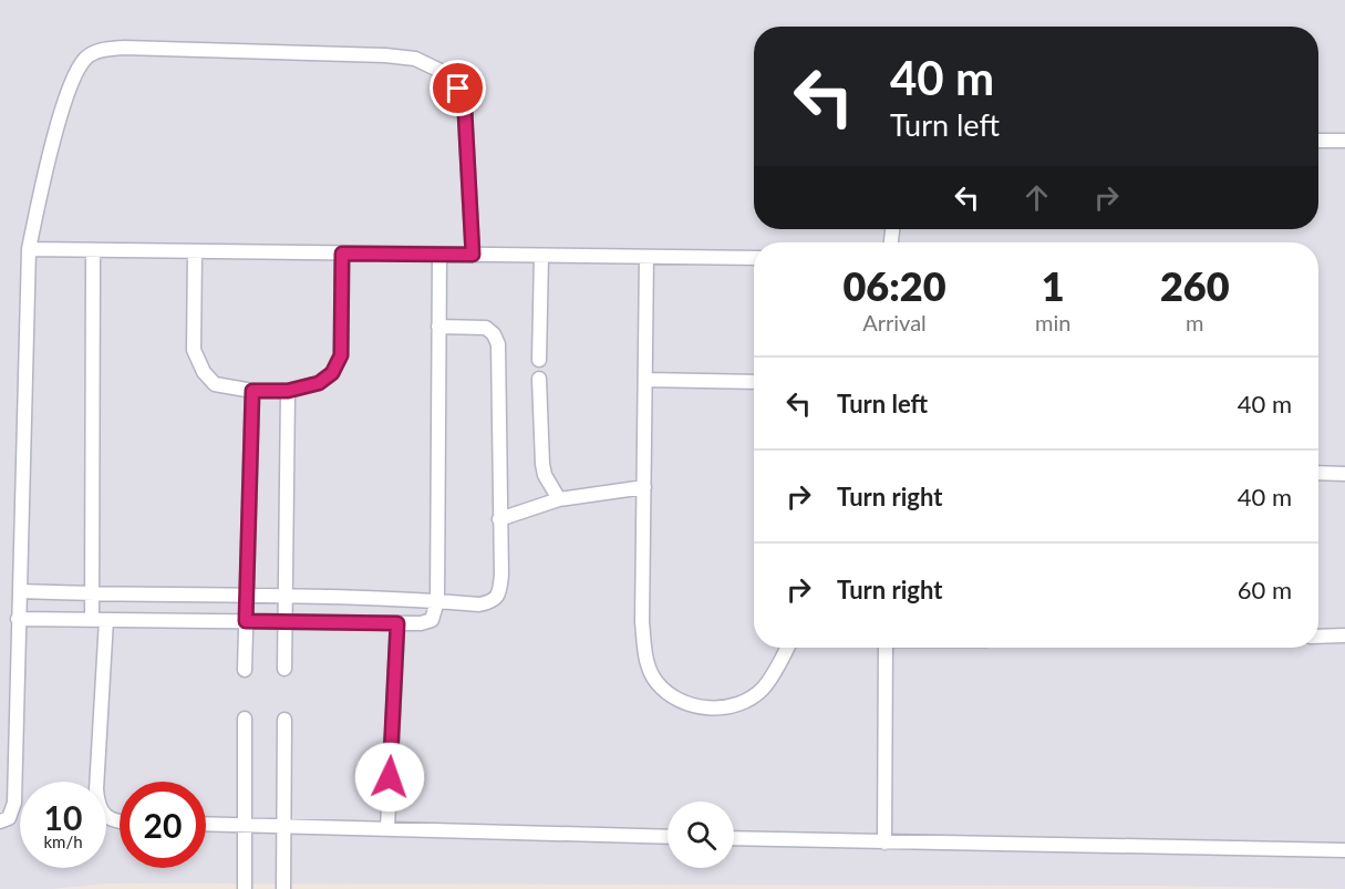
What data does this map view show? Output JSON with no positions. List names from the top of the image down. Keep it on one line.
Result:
{"page":{"turn":["40 m","Turn left"],"eta":["06:20","Arrival","1","min","260","m"],"list":[{"name":"Turn left","value":"40 m"},{"name":"Turn right","value":"40 m"},{"name":"Turn right","value":"60 m"}],"speed":"10 km/h","limit":"20"}}
